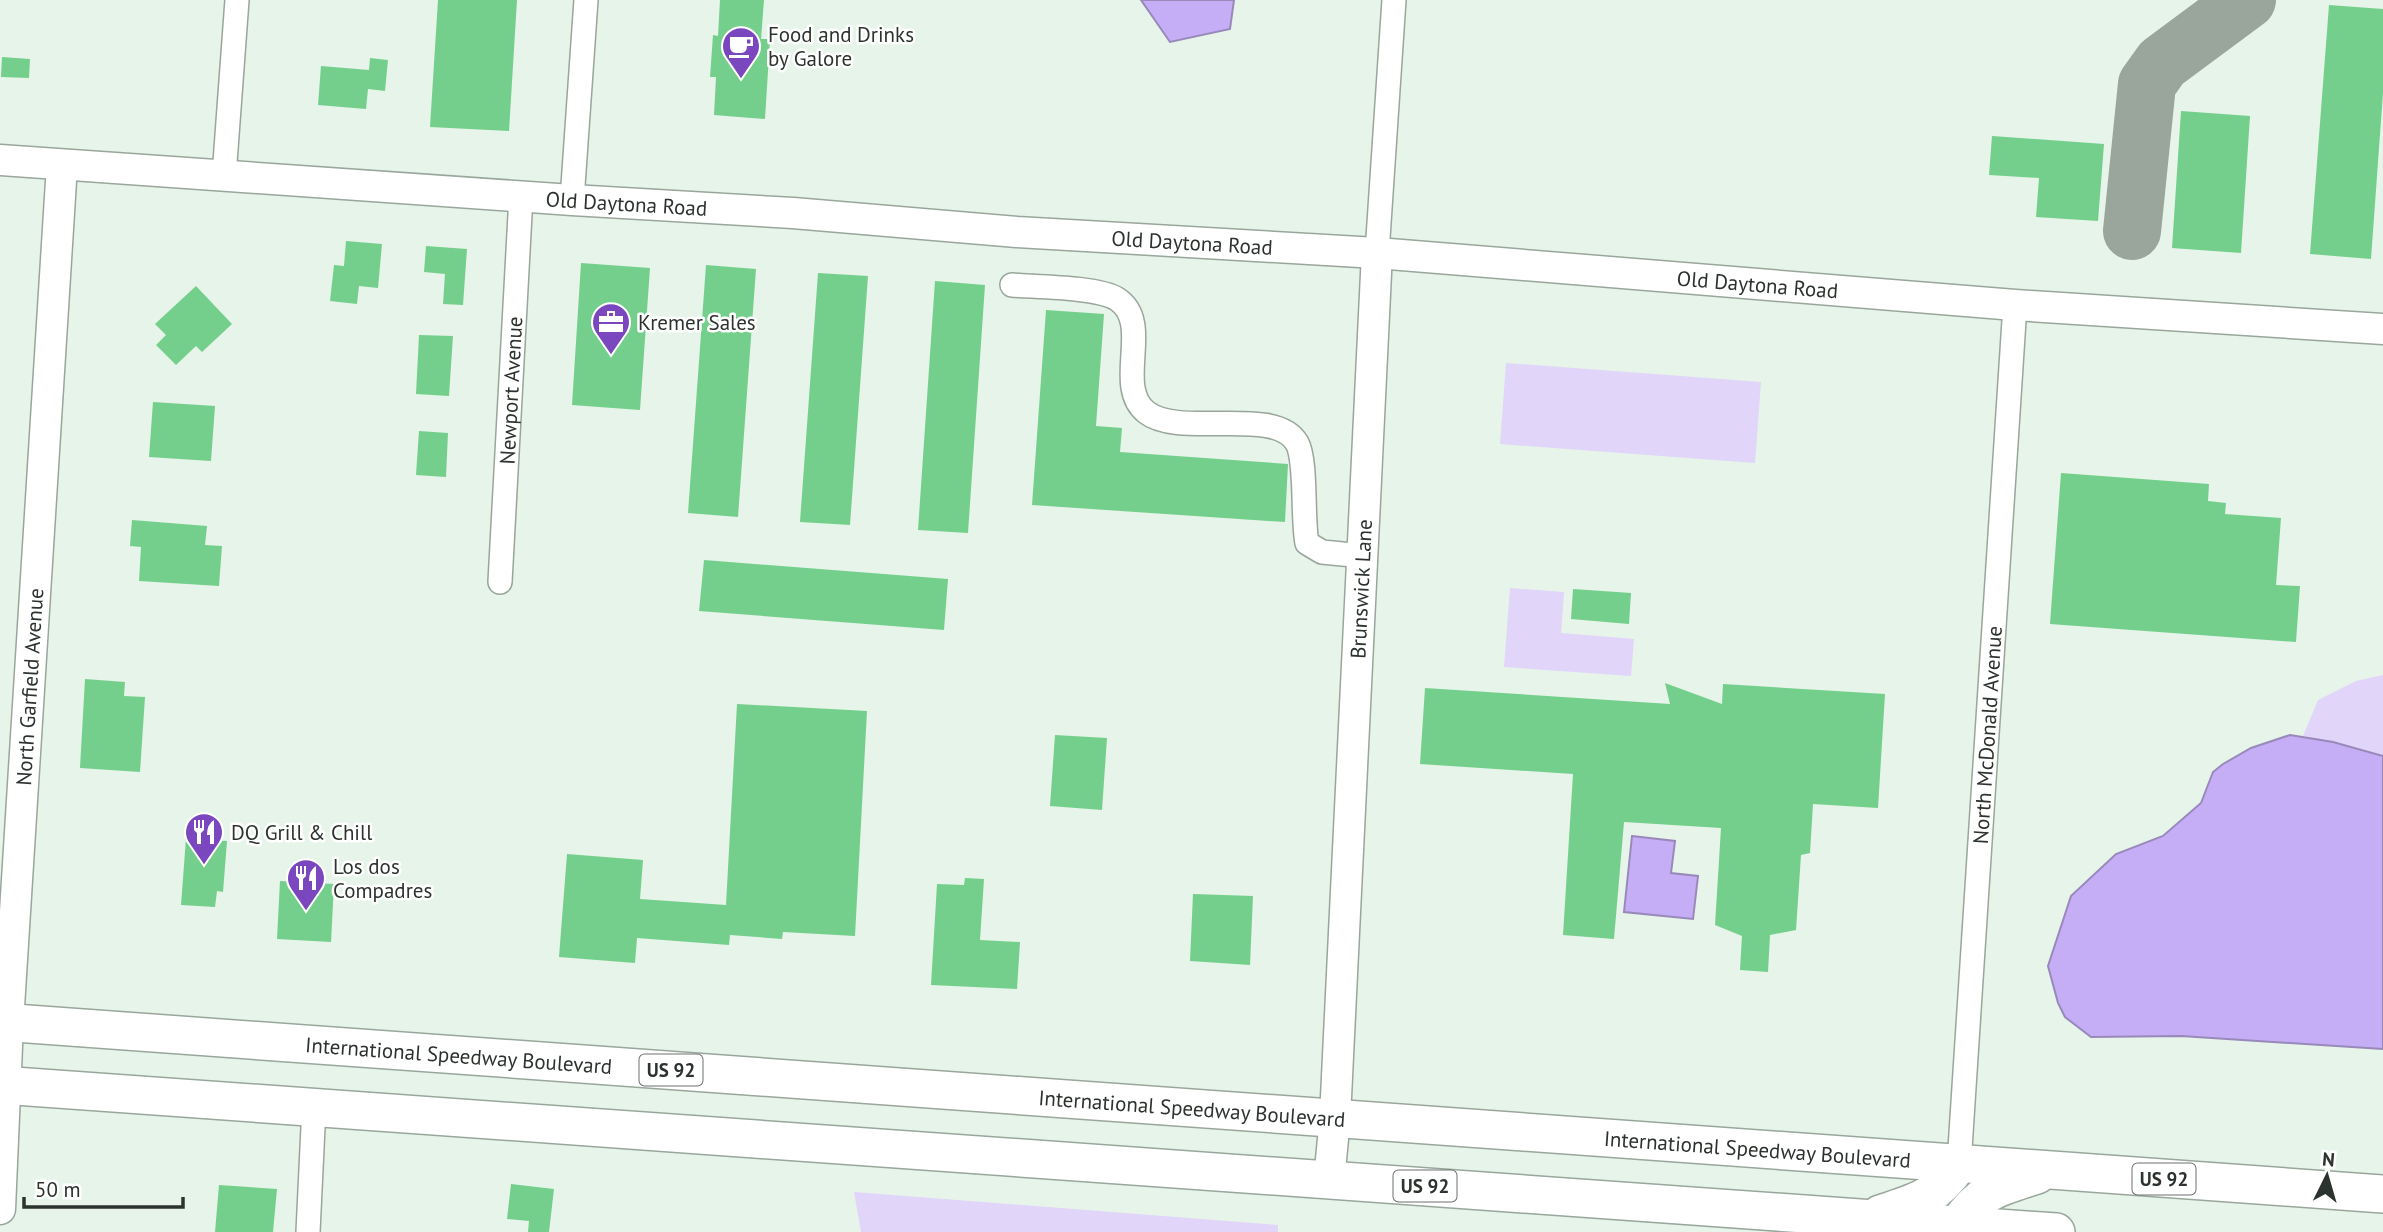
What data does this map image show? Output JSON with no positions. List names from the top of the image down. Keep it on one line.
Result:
{"streets":{"main road":["International Speedway Boulevard","US 92"],"street":["Old Daytona Road","Newport Avenue","Brunswick Lane","North Garfield Avenue","North McDonald Avenue"]},"crossings":[["Old Daytona Road","Newport Avenue"],["Old Daytona Road","Brunswick Lane"],["Old Daytona Road","North Garfield Avenue"],["Old Daytona Road","North McDonald Avenue"],["Brunswick Lane","International Speedway Boulevard"],["Brunswick Lane","US 92"],["North Garfield Avenue","International Speedway Boulevard"],["North Garfield Avenue","US 92"],["North McDonald Avenue","International Speedway Boulevard"]],"places":{"cafe":["Food and Drinks by Galore"],"office":["Kremer Sales"],"restaurant":["DQ Grill & Chill","Los dos Compadres"]},"scale_bar":"50 m","north":"top"}
